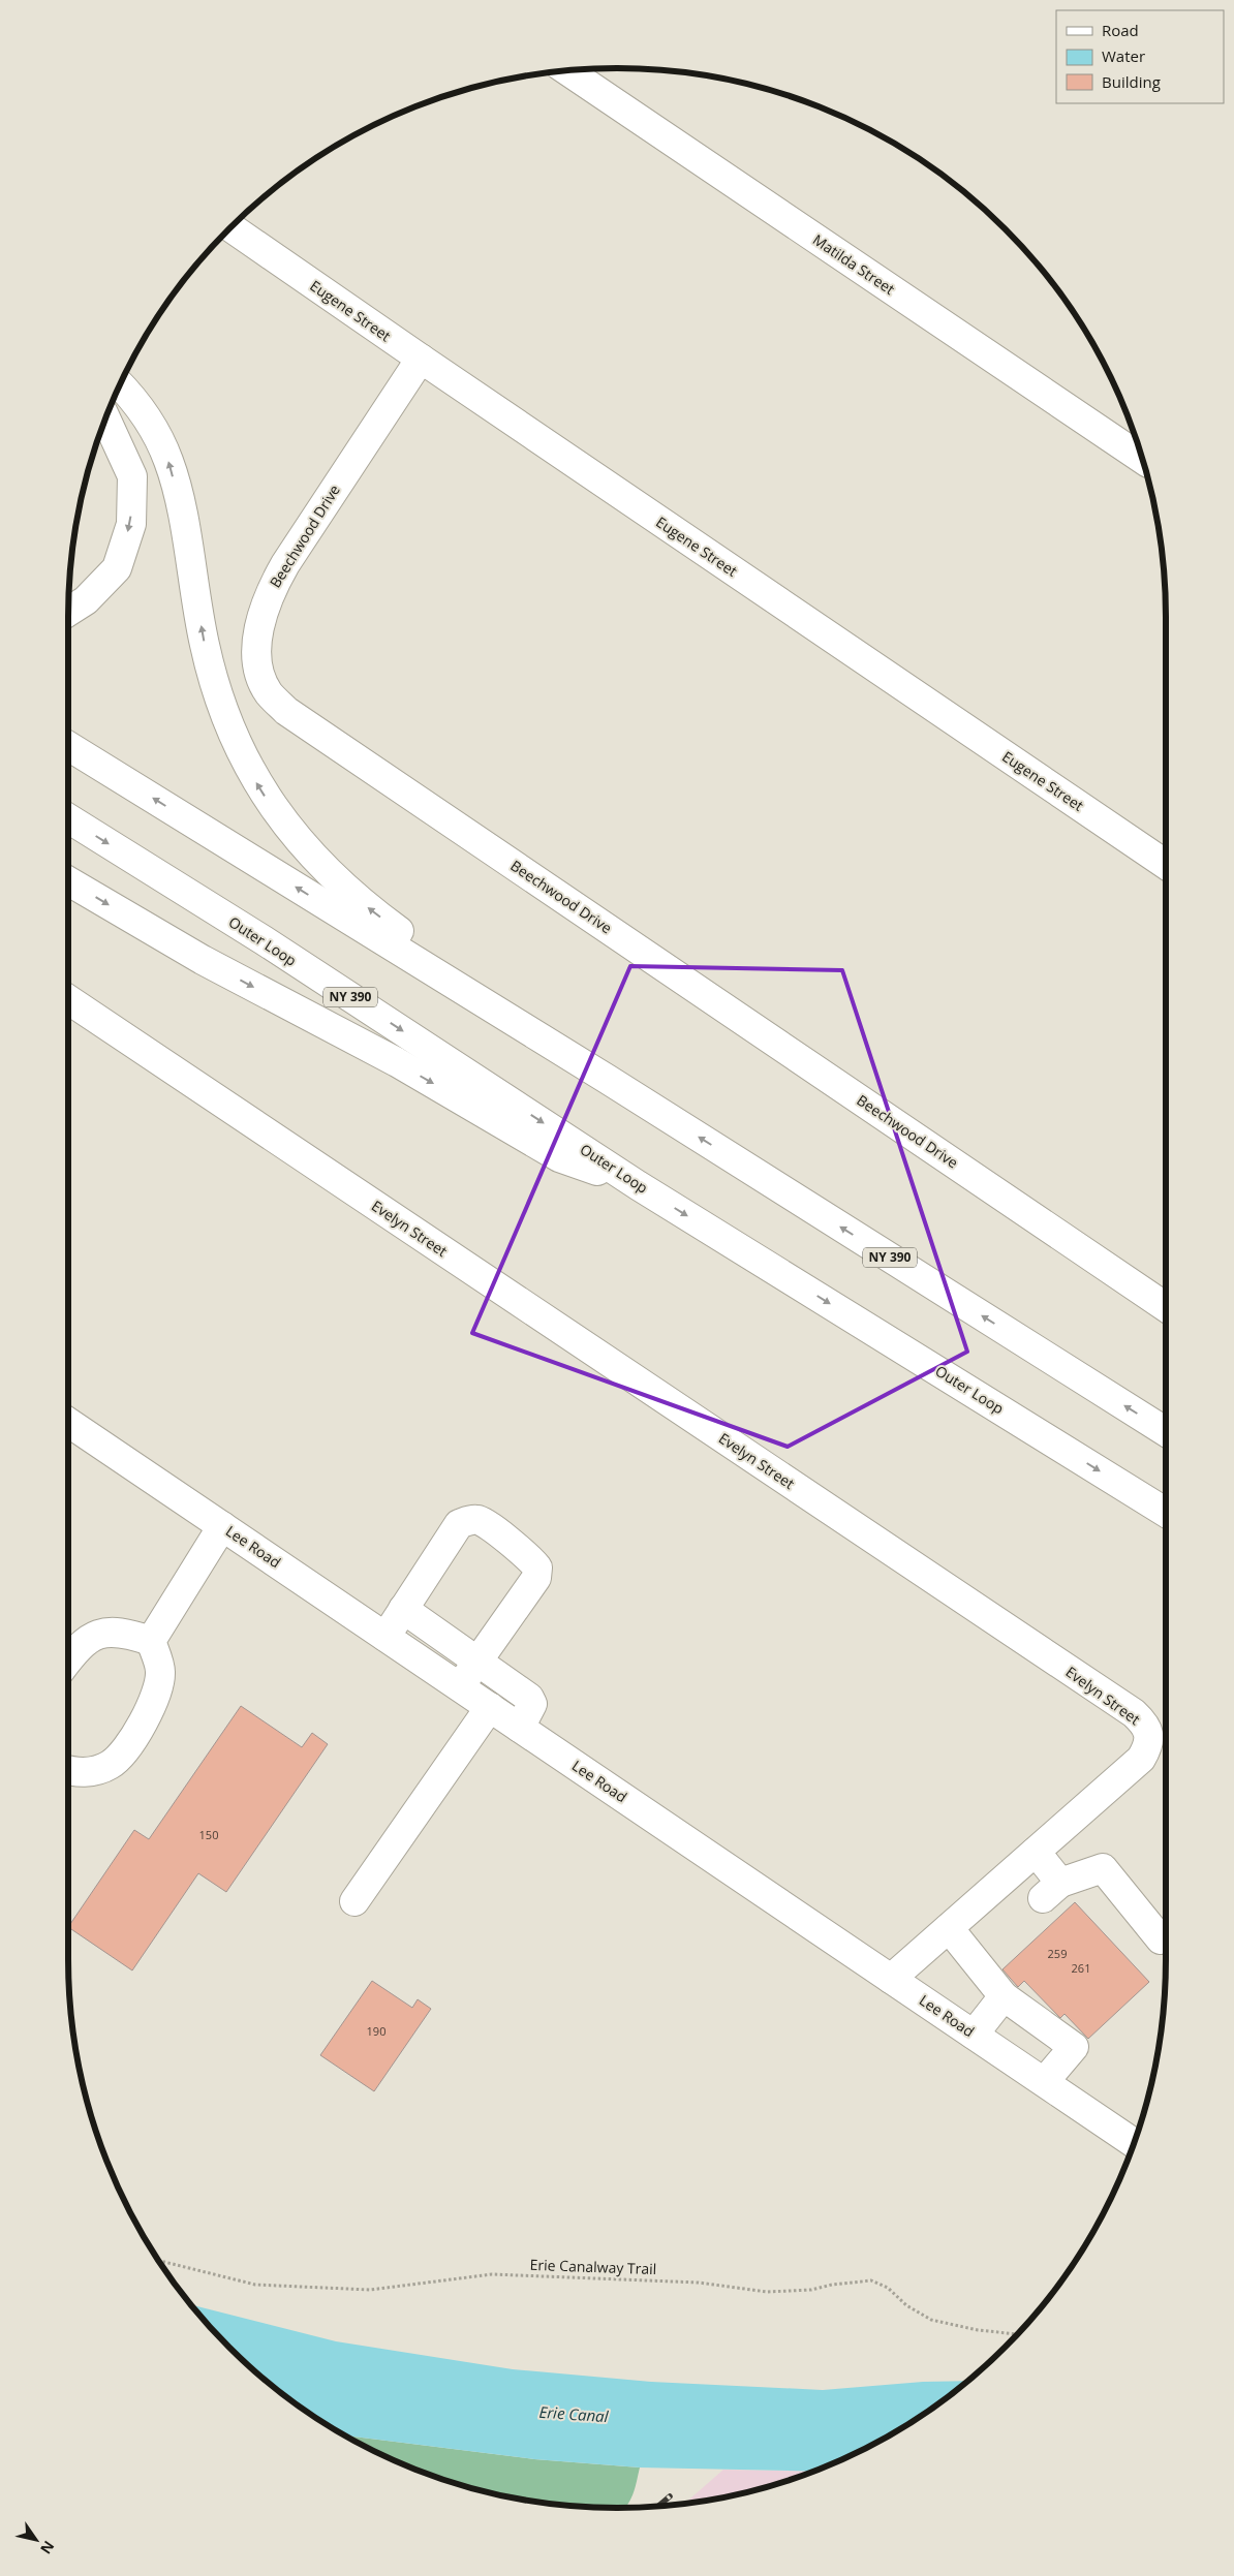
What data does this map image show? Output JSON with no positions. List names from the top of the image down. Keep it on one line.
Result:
{"streets":{"main road":["Matilda Street","Eugene Street","Beechwood Drive","Outer Loop","NY 390","Evelyn Street","Lee Road"],"path":["Erie Canalway Trail"]},"crossings":[["Eugene Street","Beechwood Drive"],["Evelyn Street","Lee Road"]],"water":["Erie Canal"],"house_numbers":["150","259","261","190"],"legend":["Road","Water","Building"],"north":"bottom right"}
